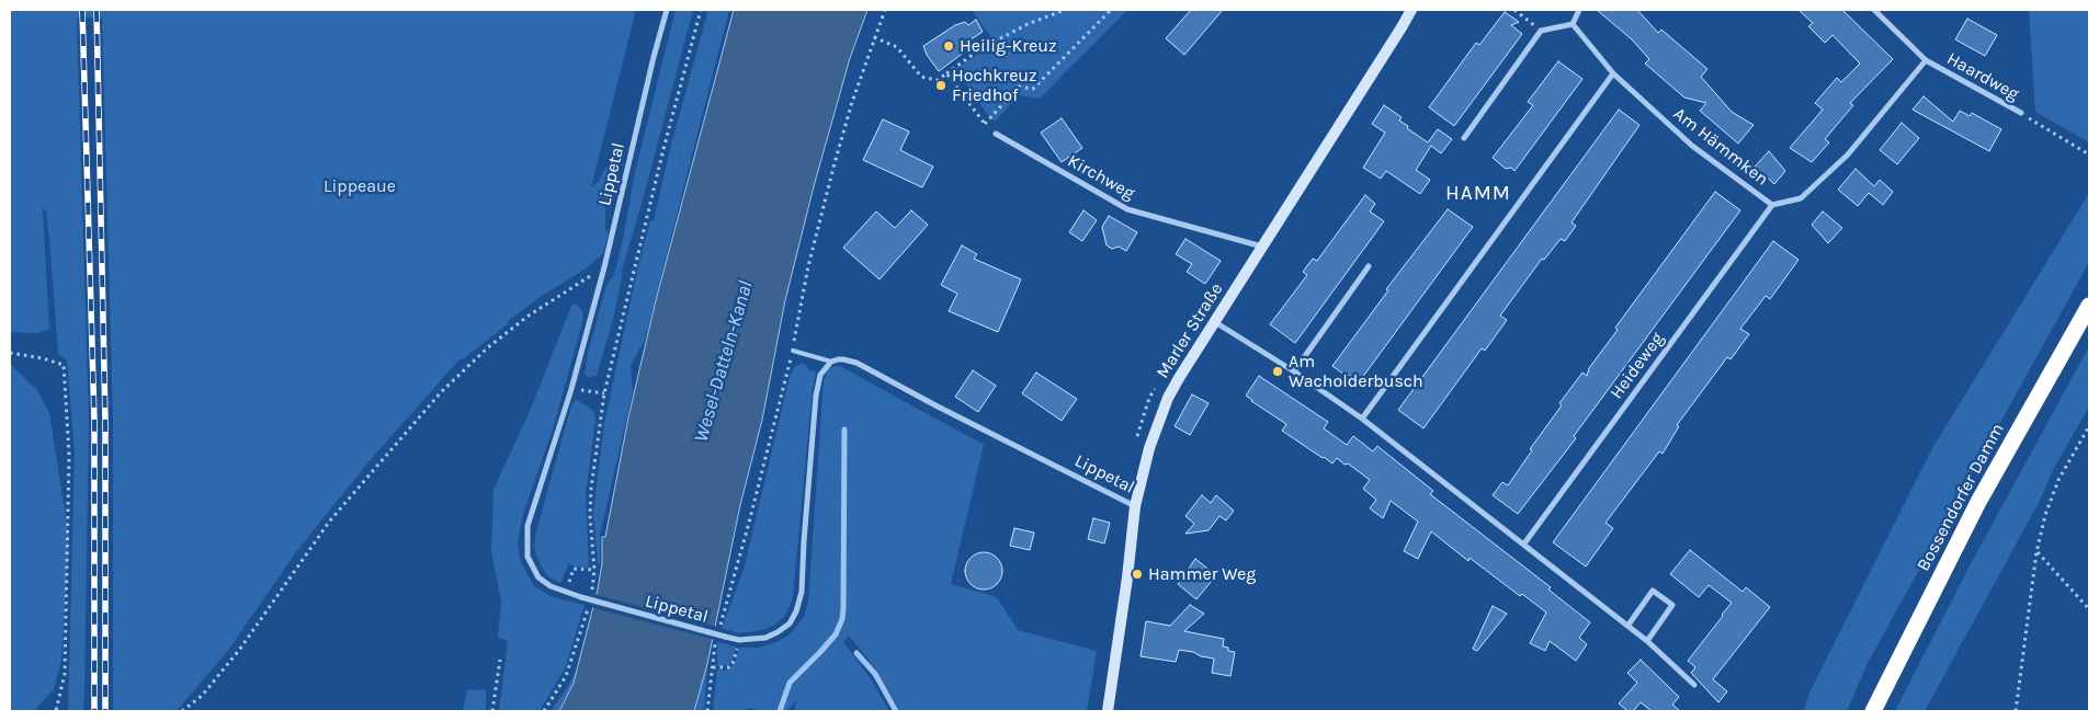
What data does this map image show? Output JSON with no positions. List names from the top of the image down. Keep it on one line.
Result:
{"streets":{"highway":["Bossendorfer Damm"],"main road":["Marler Straße"],"street":["Haardweg","Am Hämmken","Lippetal","Kirchweg","Heideweg"]},"crossings":[["Haardweg","Am Hämmken"],["Am Hämmken","Heideweg"],["Lippetal","Marler Straße"],["Kirchweg","Marler Straße"]],"districts":["HAMM"],"water":["Wesel-Datteln-Kanal"],"parks":["Lippeaue"],"places":["Heilig-Kreuz","Hochkreuz Friedhof","Am Wacholderbusch","Hammer Weg"]}
